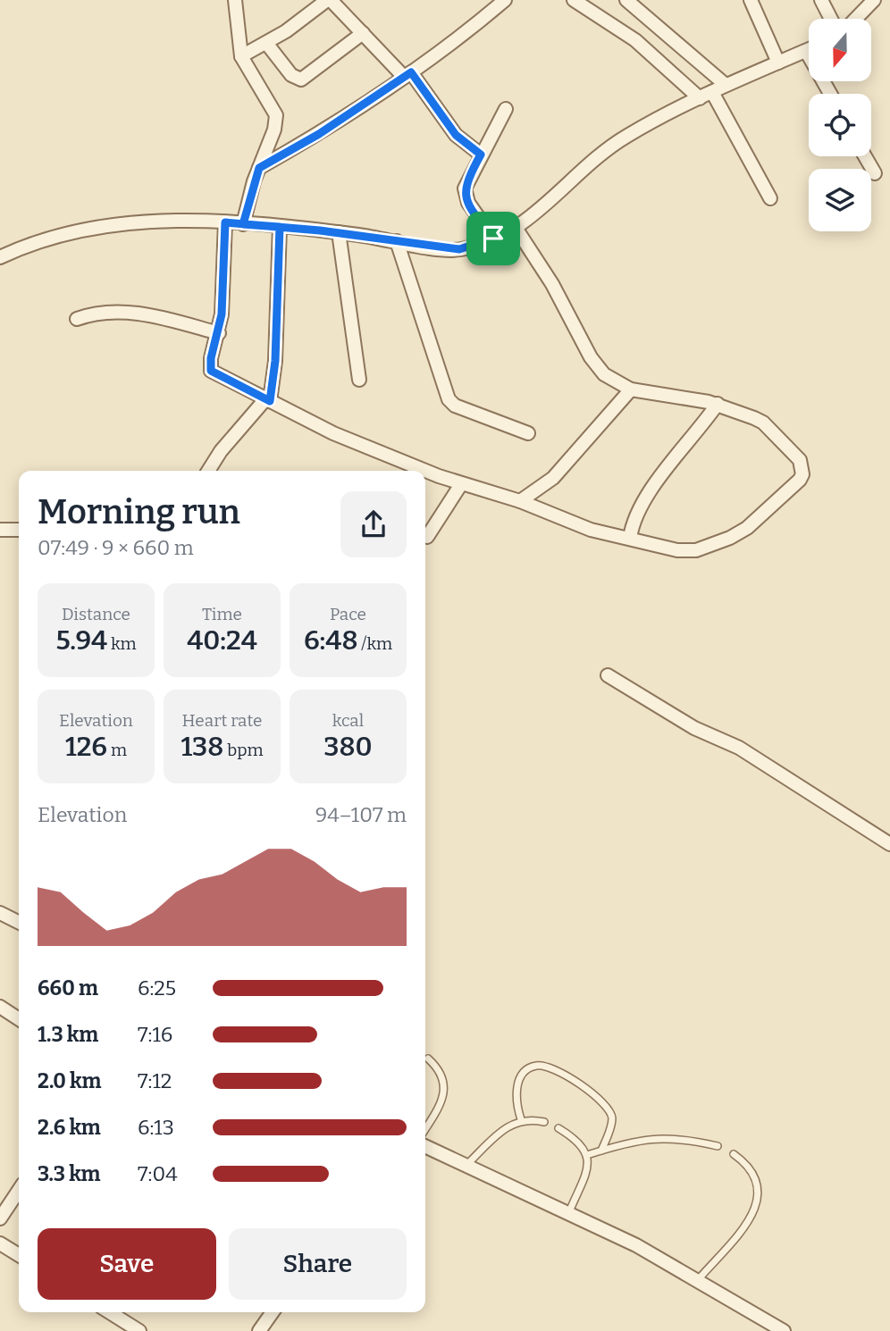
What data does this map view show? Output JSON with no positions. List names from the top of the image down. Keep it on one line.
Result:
{"north":"bottom","page":{"heading":["Morning run","07:49 · 9 × 660 m"],"stats":[["Distance","5.94 km"],["Time","40:24"],["Pace","6:48 /km"],["Elevation","126 m"],["Heart rate","138 bpm"],["kcal","380"]],"chart":["Elevation","94–107 m"],"list":[{"name":"660 m","note":"6:25"},{"name":"1.3 km","note":"7:16"},{"name":"2.0 km","note":"7:12"},{"name":"2.6 km","note":"6:13"},{"name":"3.3 km","note":"7:04"}],"buttons":["Save","Share"]}}
